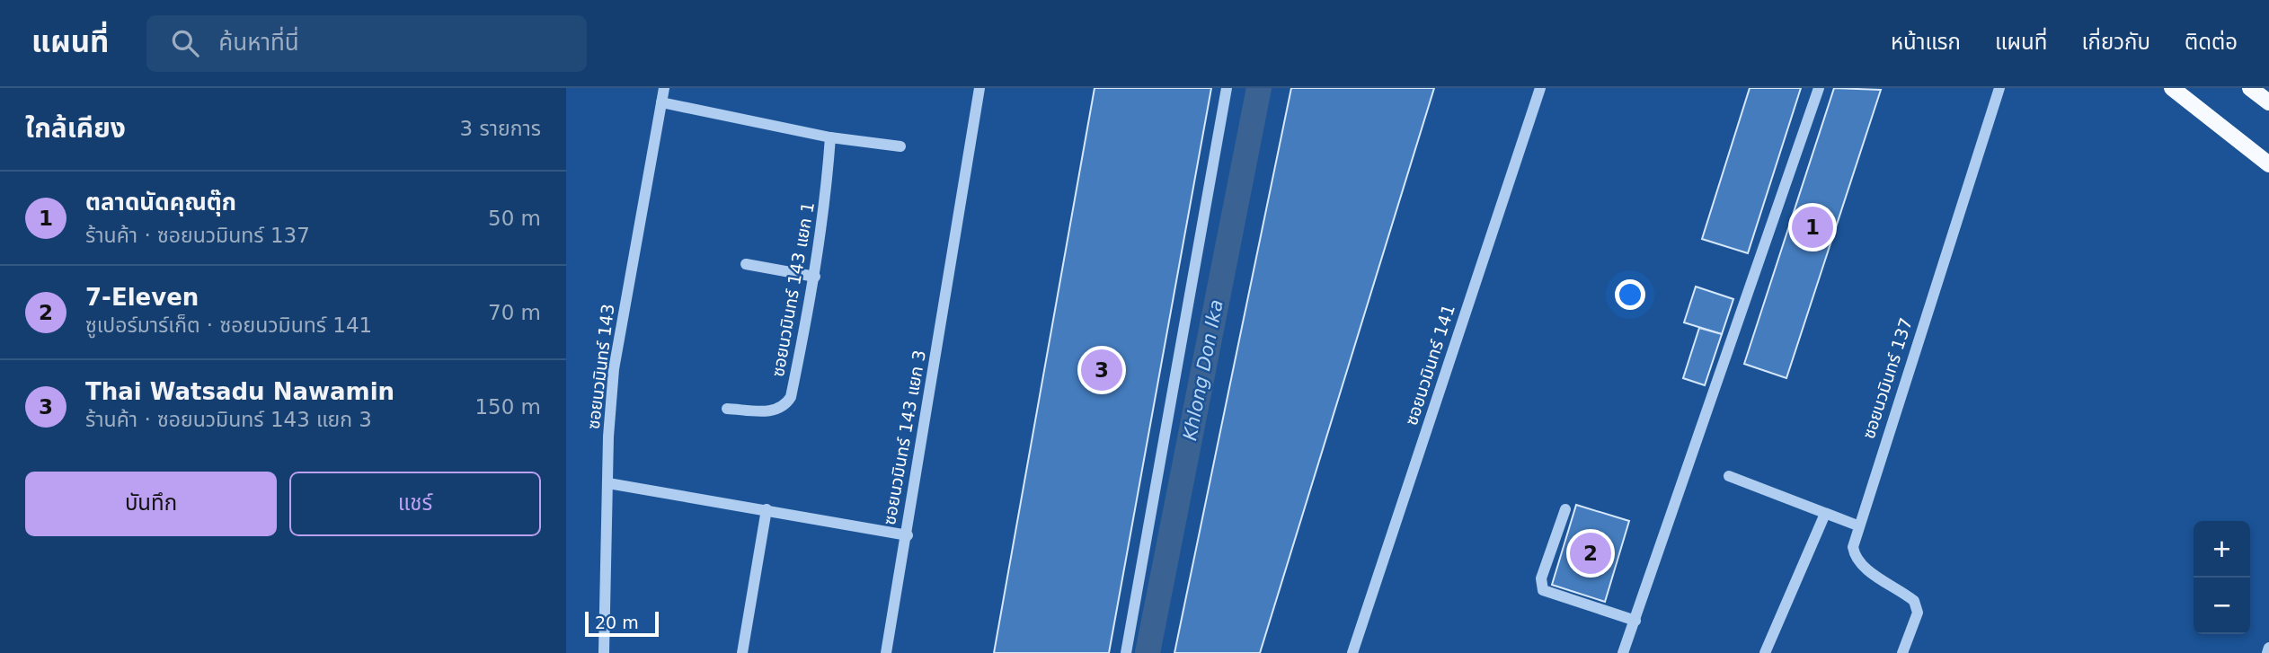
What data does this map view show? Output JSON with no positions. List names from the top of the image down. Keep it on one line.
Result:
{"streets":{"street":["ซอยนวมินทร์ 143 แยก 1","ซอยนวมินทร์ 141","ซอยนวมินทร์ 143","ซอยนวมินทร์ 137","ซอยนวมินทร์ 143 แยก 3"]},"crossings":[["ซอยนวมินทร์ 143","ซอยนวมินทร์ 143 แยก 3"]],"water":["Khlong Don Ika"],"scale_bar":"20 m","page":{"header":"แผนที่","search":"ค้นหาที่นี่","nav":["หน้าแรก","แผนที่","เกี่ยวกับ","ติดต่อ"],"heading":["ใกล้เคียง","3 รายการ"],"list":[{"mark":"1","name":"ตลาดนัดคุณตุ๊ก","note":"ร้านค้า · ซอยนวมินทร์ 137","value":"50 m"},{"mark":"2","name":"7-Eleven","note":"ซูเปอร์มาร์เก็ต · ซอยนวมินทร์ 141","value":"70 m"},{"mark":"3","name":"Thai Watsadu Nawamin","note":"ร้านค้า · ซอยนวมินทร์ 143 แยก 3","value":"150 m"}],"pins":["1","3","2"],"buttons":["บันทึก","แชร์"],"map_buttons":["+","−"],"scale":"20 m"}}
